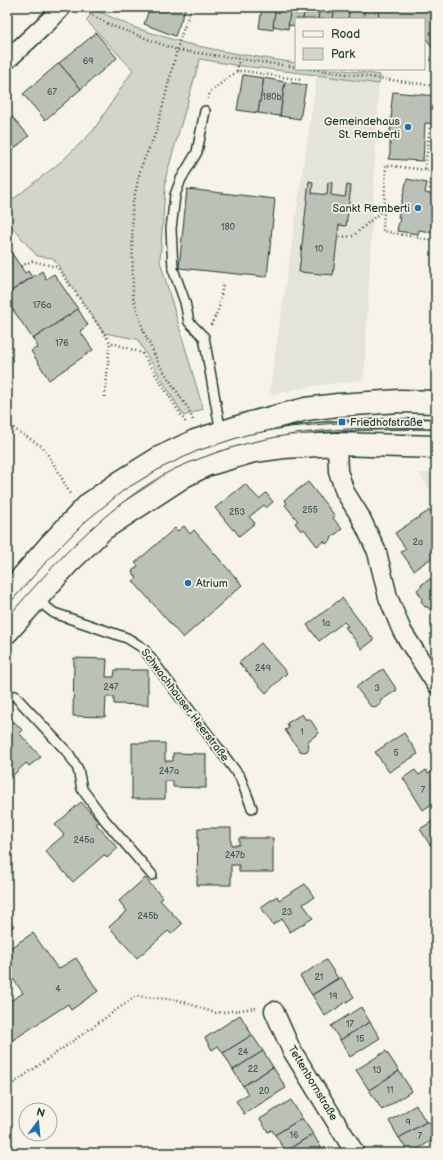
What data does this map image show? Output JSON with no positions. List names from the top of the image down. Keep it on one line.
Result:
{"streets":{"street":["Tettenbornstraße"],"lane":["Schwachhauser Heerstraße"]},"places":{"other":["Gemeindehaus St. Remberti","Sankt Remberti","Atrium"],"transit":["Friedhofstraße"]},"house_numbers":["69","67","180b","180","10","176a","176","255","253","2a","1a","249","247","3","1","5","247a","7","245a","247b","23","245b","21","4","19","17","15","24","22","13","11","20","9","16","7"],"legend":["Road","Park"],"north":"top"}
